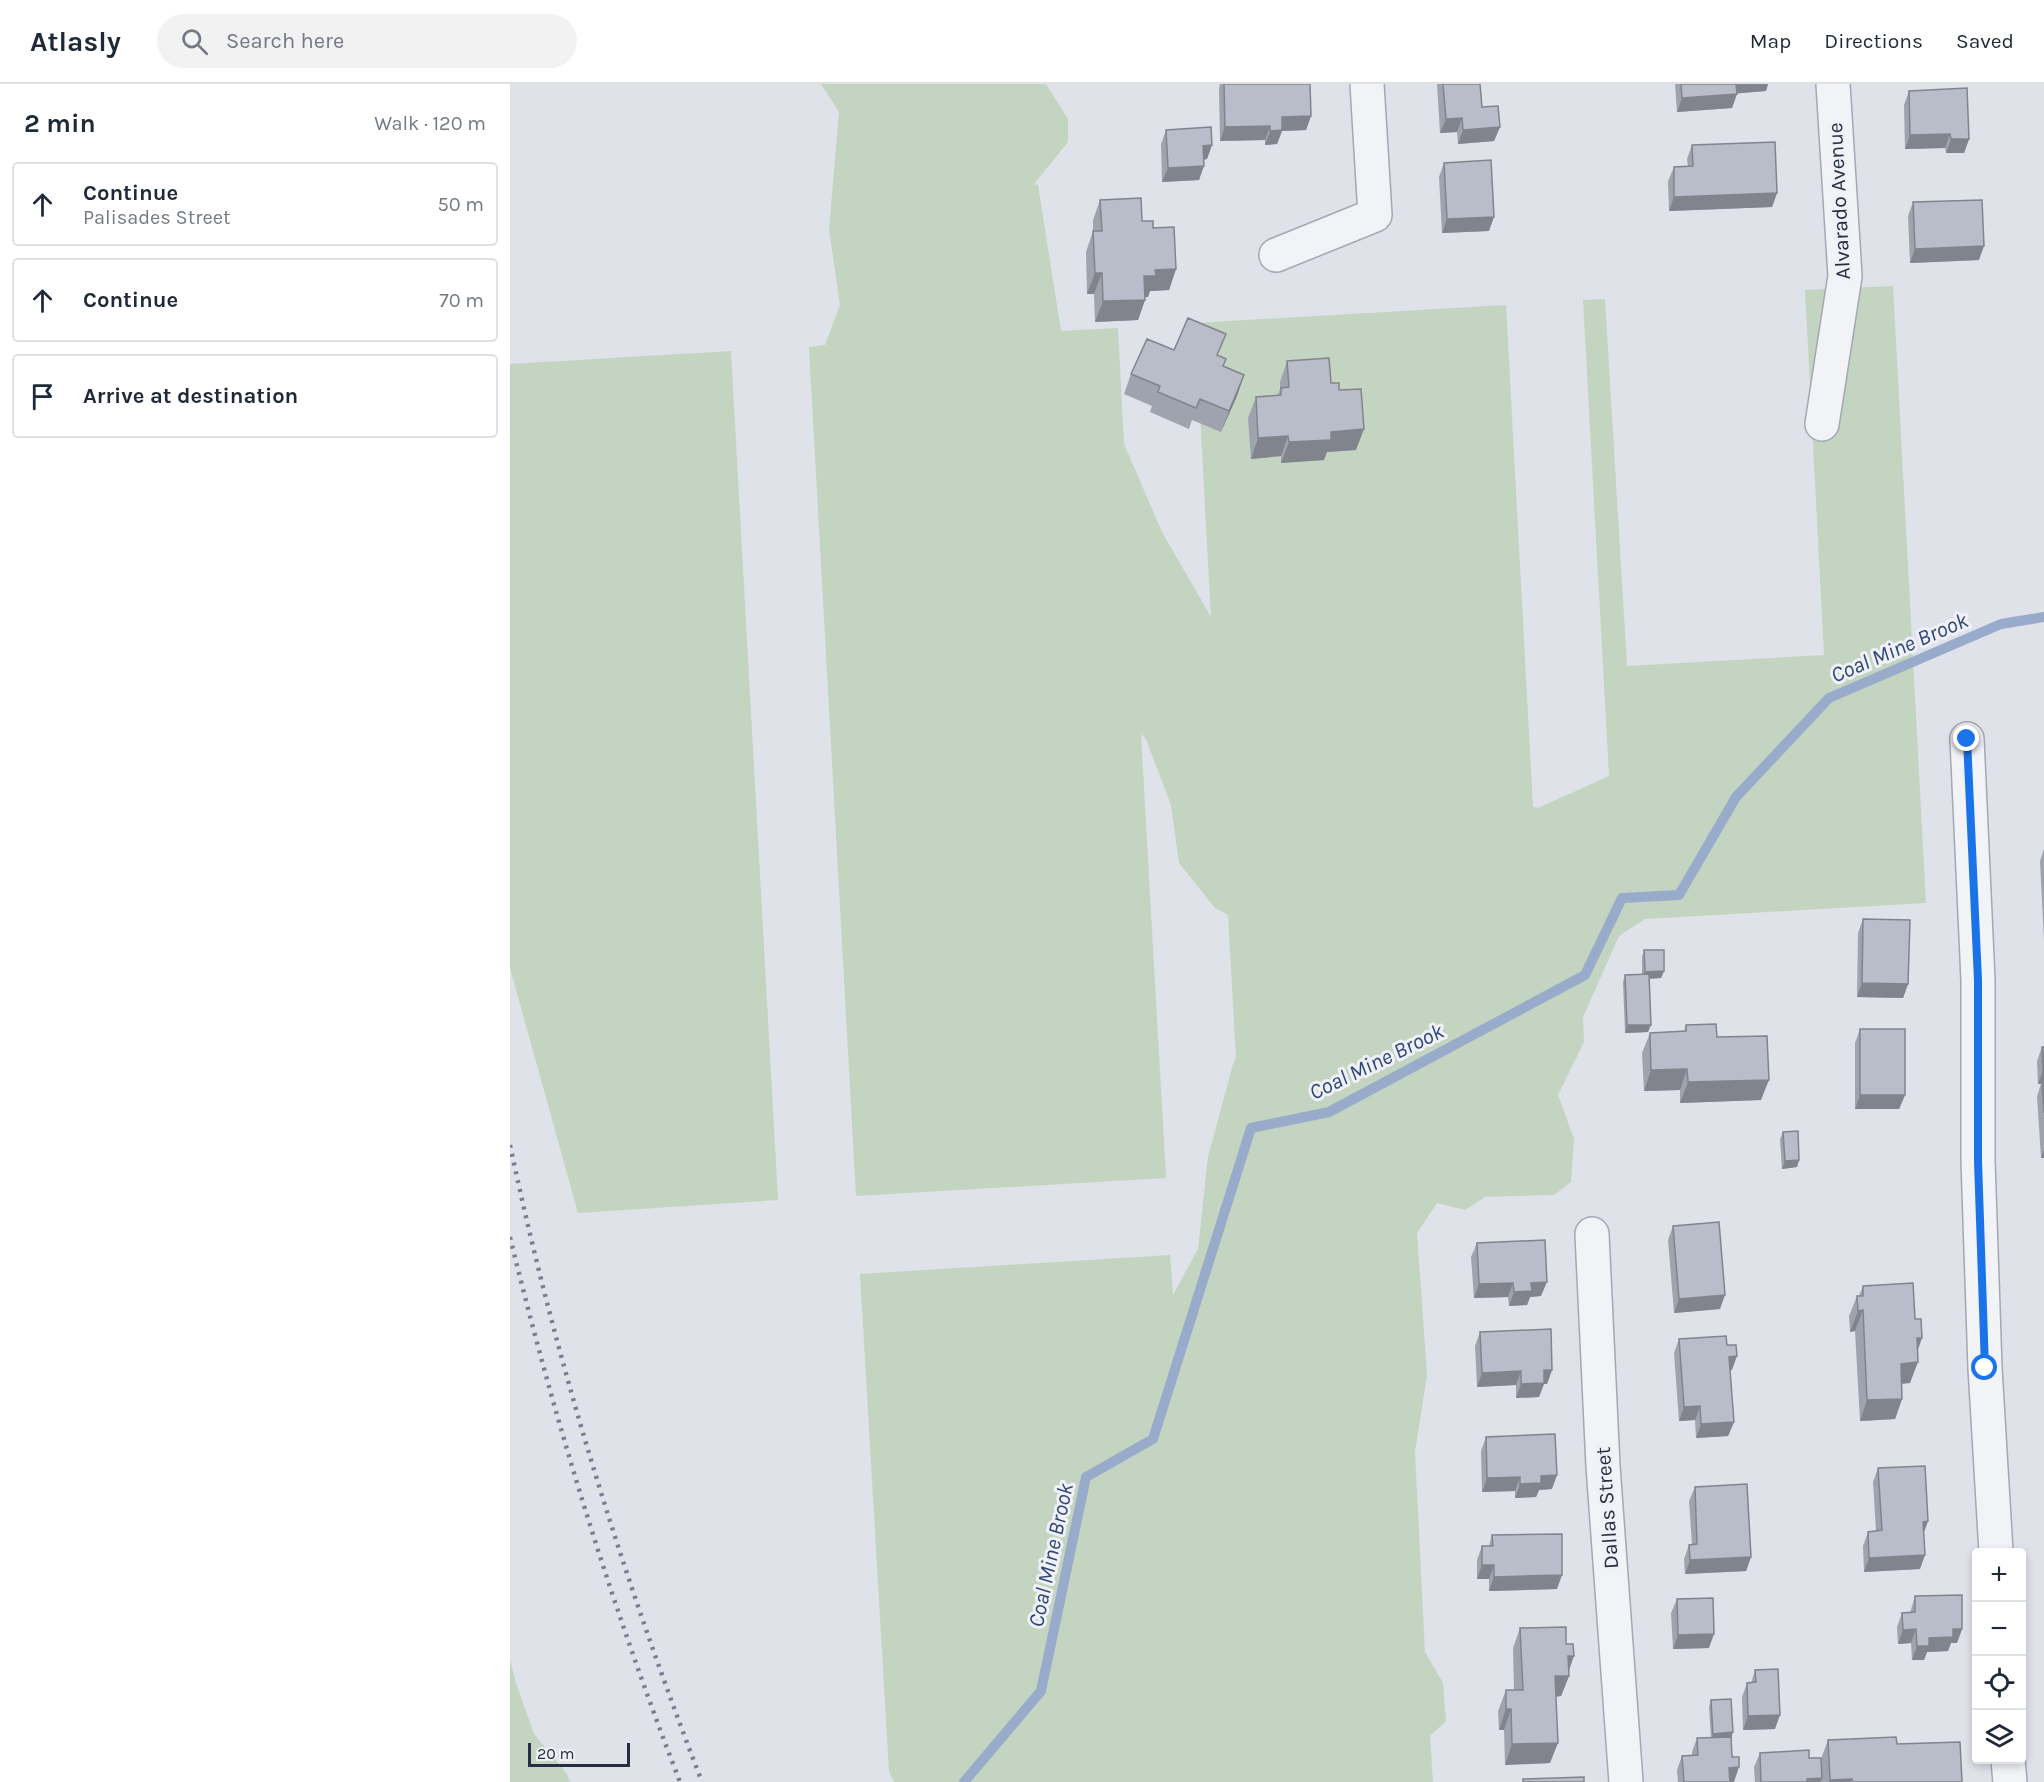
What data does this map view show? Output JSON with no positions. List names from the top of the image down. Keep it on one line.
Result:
{"streets":{"street":["Alvarado Avenue","Dallas Street"]},"water":["Coal Mine Brook"],"scale_bar":"20 m","page":{"header":"Atlasly","search":"Search here","nav":["Map","Directions","Saved"],"heading":["2 min","Walk · 120 m"],"list":[["Continue","Palisades Street","50 m"],["Continue","70 m"],"Arrive at destination"],"map_buttons":["+","−"],"scale":"20 m"}}
